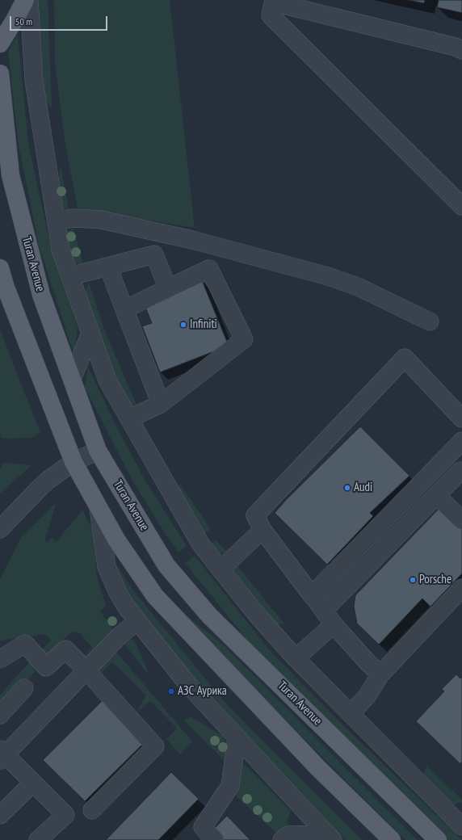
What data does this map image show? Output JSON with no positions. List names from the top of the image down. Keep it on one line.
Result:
{"streets":{"main road":["Turan Avenue"]},"places":["Infiniti","Audi","Porsche","АЗС Аурика"],"scale_bar":"50 m"}
